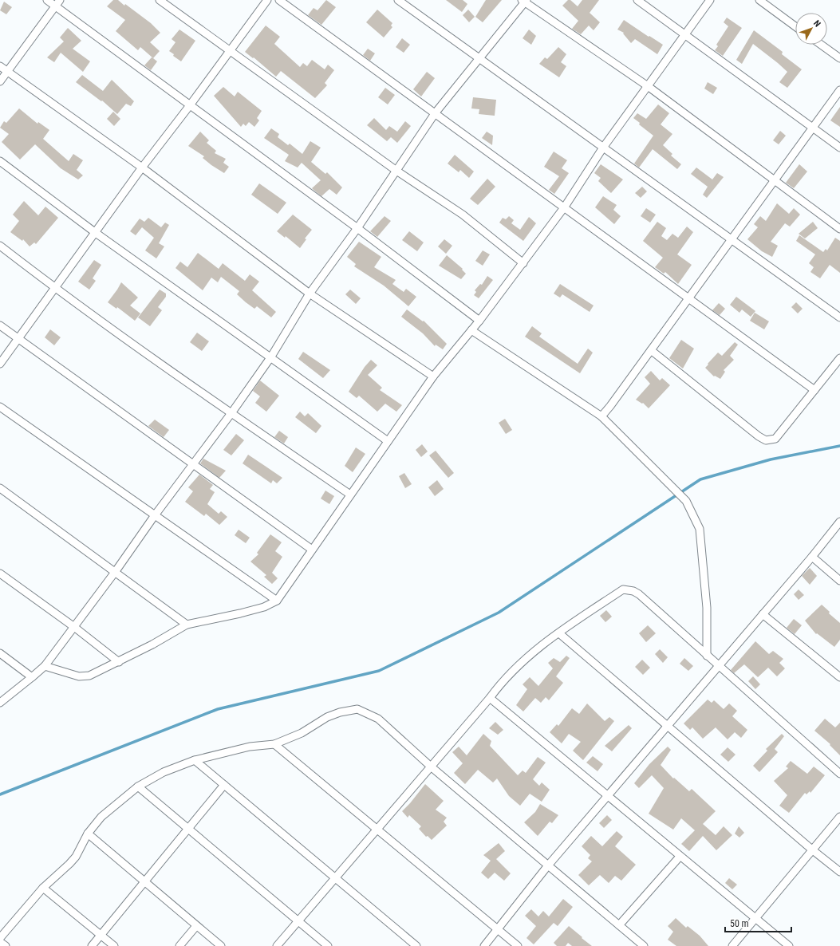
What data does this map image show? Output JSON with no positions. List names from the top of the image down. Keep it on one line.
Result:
{"scale_bar":"50 m","north":"top right"}
